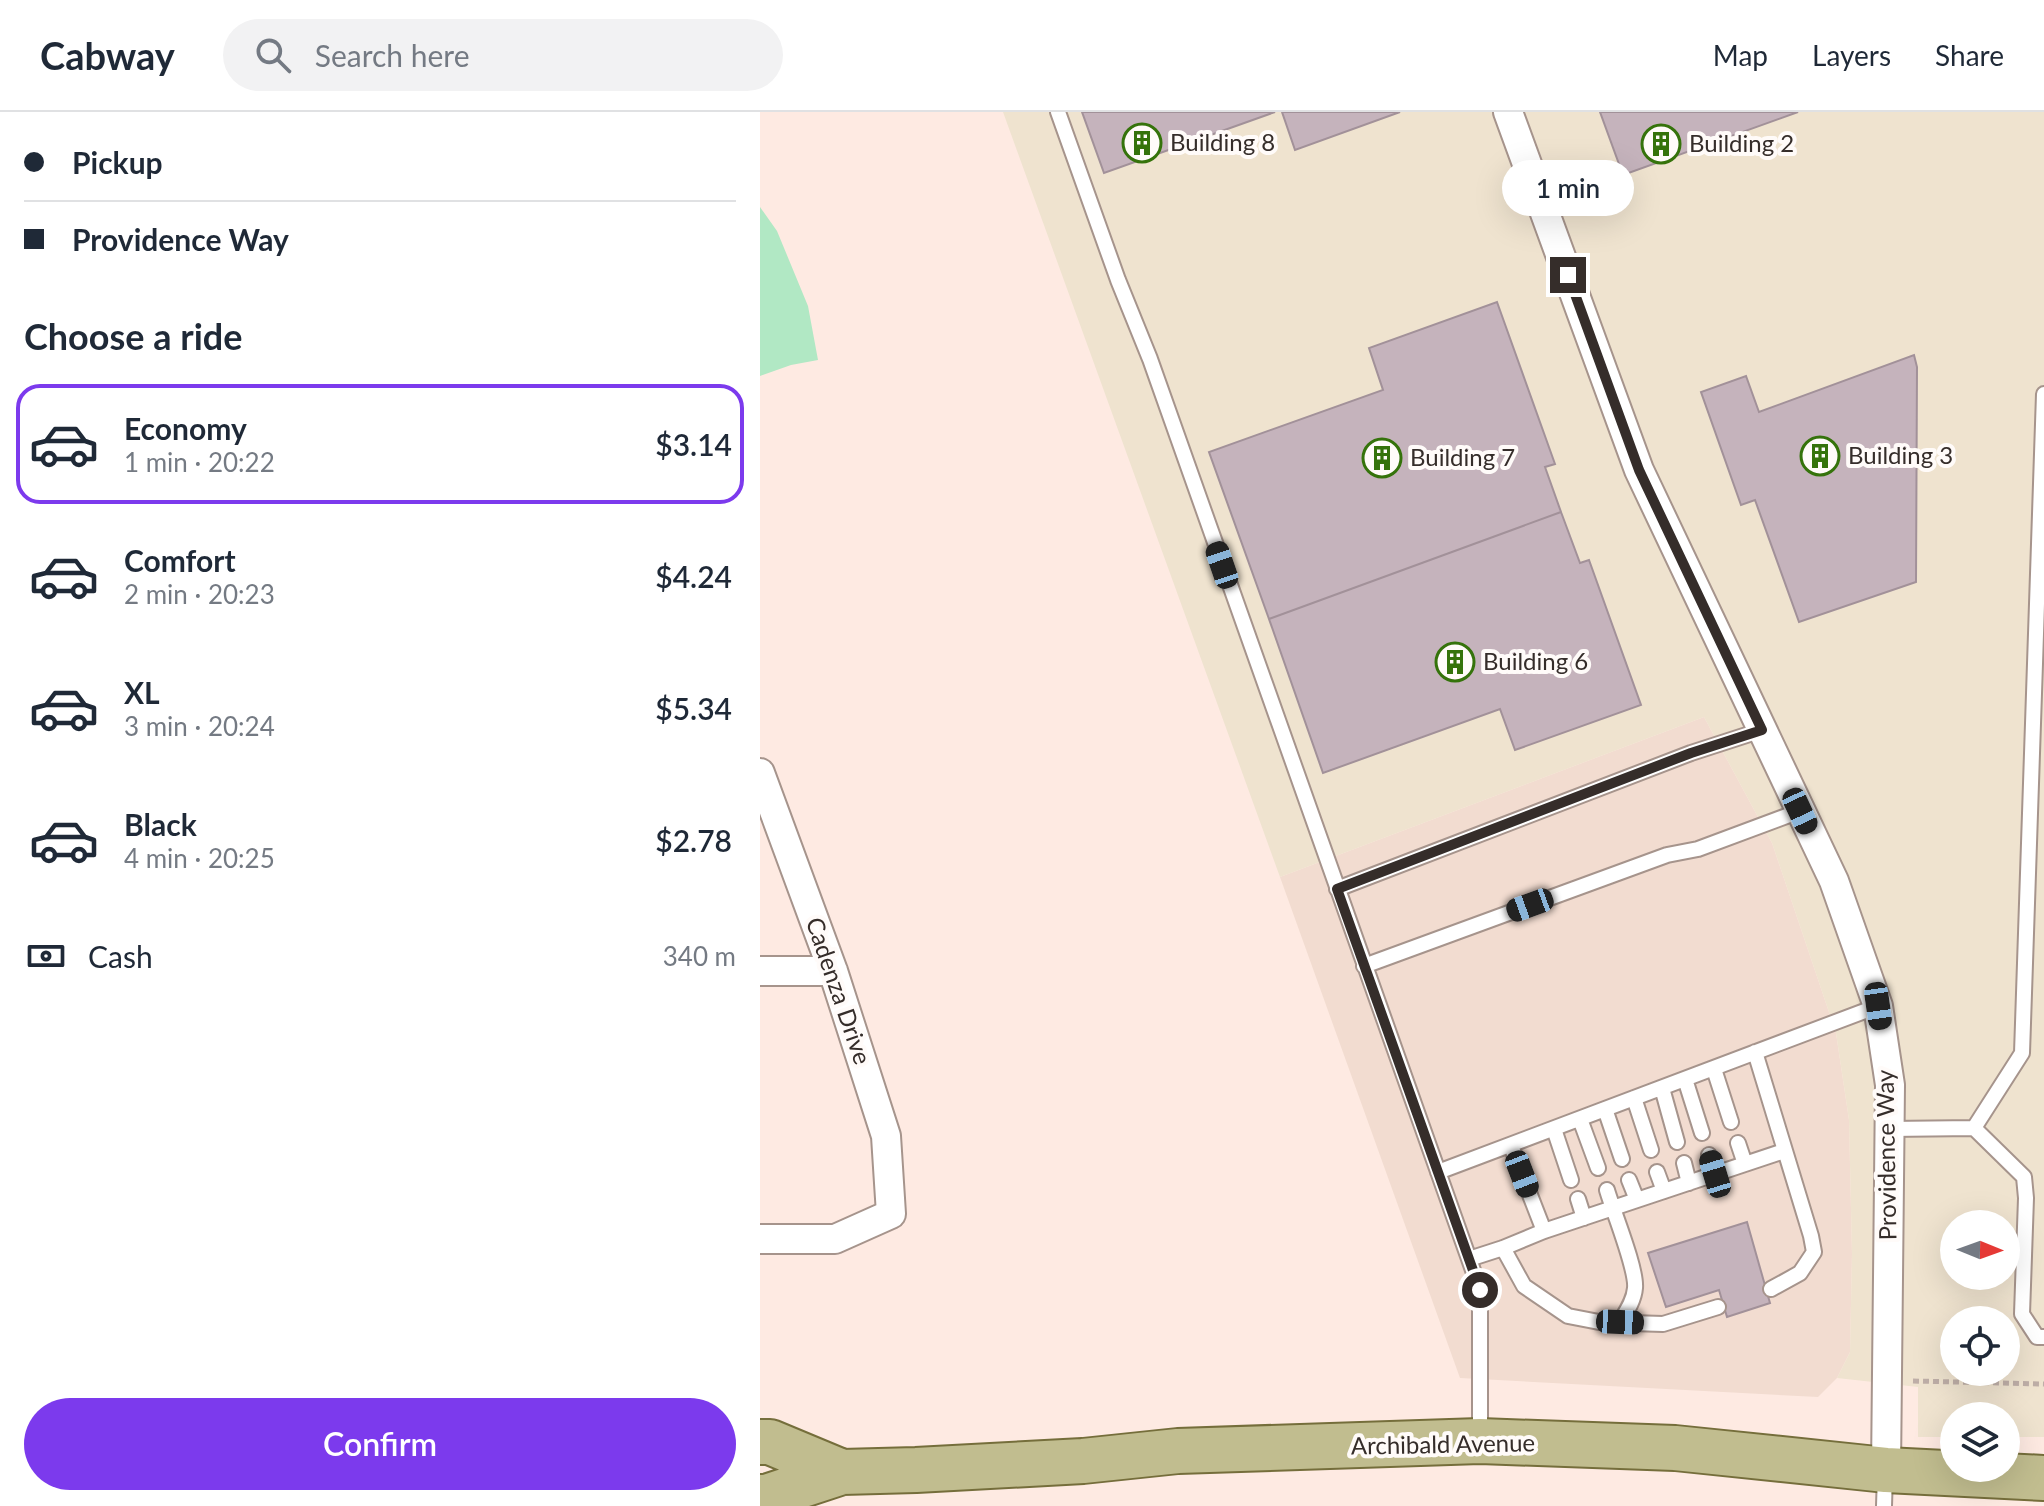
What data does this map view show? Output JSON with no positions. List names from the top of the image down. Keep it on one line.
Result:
{"streets":{"main road":["Archibald Avenue"],"street":["Cadenza Drive","Providence Way"]},"crossings":[["Providence Way","Archibald Avenue"]],"places":{"building":["Building 8","Building 2","Building 3","Building 7","Building 6"]},"north":"right","page":{"header":"Cabway","search":"Search here","nav":["Map","Layers","Share"],"banner":["Pickup","Providence Way"],"bubble":"1 min","heading":"Choose a ride","list":[{"name":"Economy","note":"1 min · 20:22","value":"$3.14"},{"name":"Comfort","note":"2 min · 20:23","value":"$4.24"},{"name":"XL","note":"3 min · 20:24","value":"$5.34"},{"name":"Black","note":"4 min · 20:25","value":"$2.78"}],"pay":["Cash","340 m"],"buttons":"Confirm"}}
